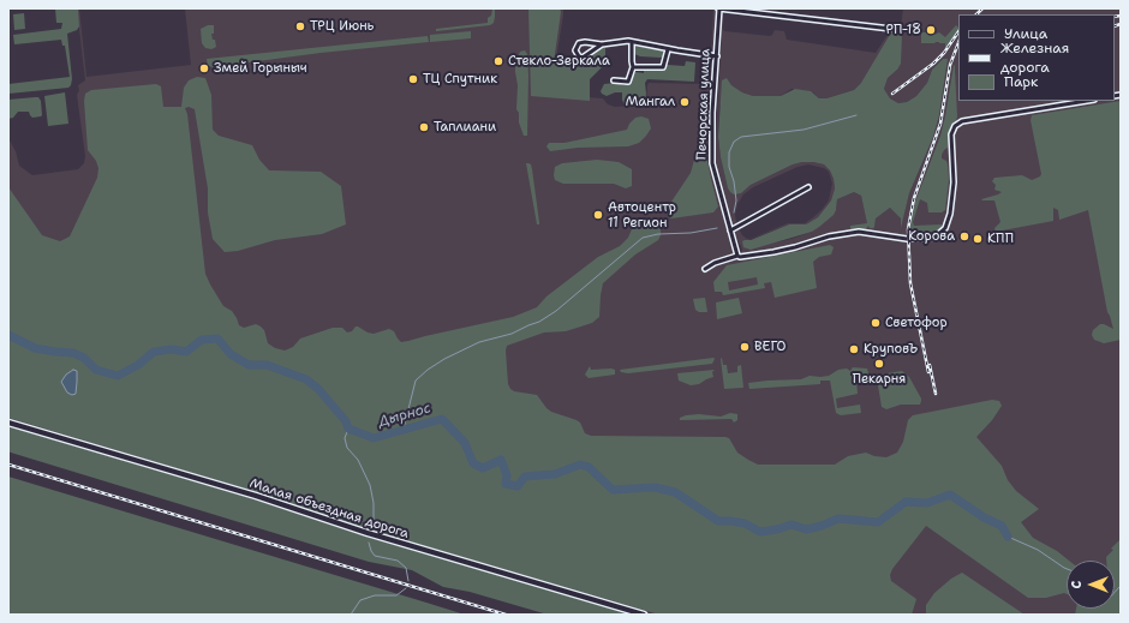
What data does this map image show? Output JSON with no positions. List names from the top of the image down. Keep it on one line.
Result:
{"streets":{"street":["Печорская улица","Малая объездная дорога"]},"water":["Дырнос"],"places":["ТРЦ Июнь","РП-18","Стекло-Зеркала","Змей Горыныч","ТЦ Спутник","Мангал","Таплиани","Автоцентр 11 Регион","Корова","КПП","Светофор","ВЕГО","КруповЪ","Пекарня"],"legend":["Улица","Железная дорога","Парк"],"north":"left"}
